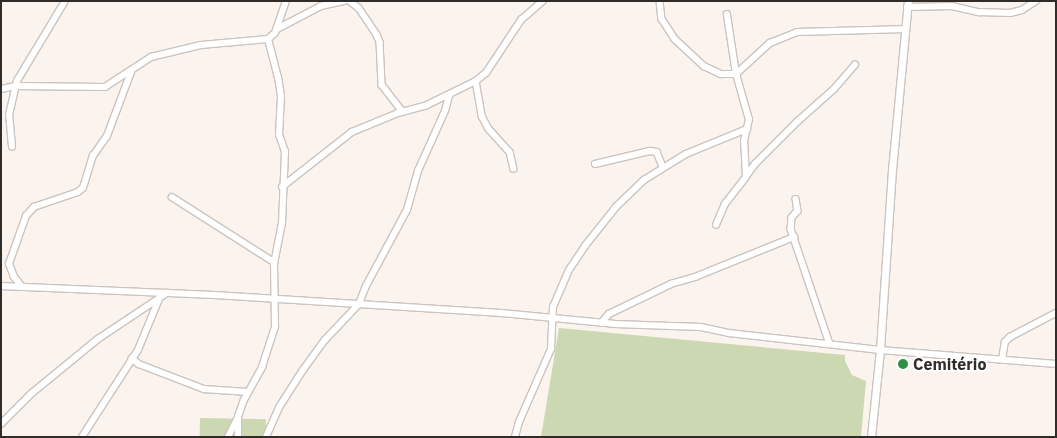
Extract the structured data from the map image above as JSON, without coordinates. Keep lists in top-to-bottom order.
{
  "places": ["Cemitério"]
}
